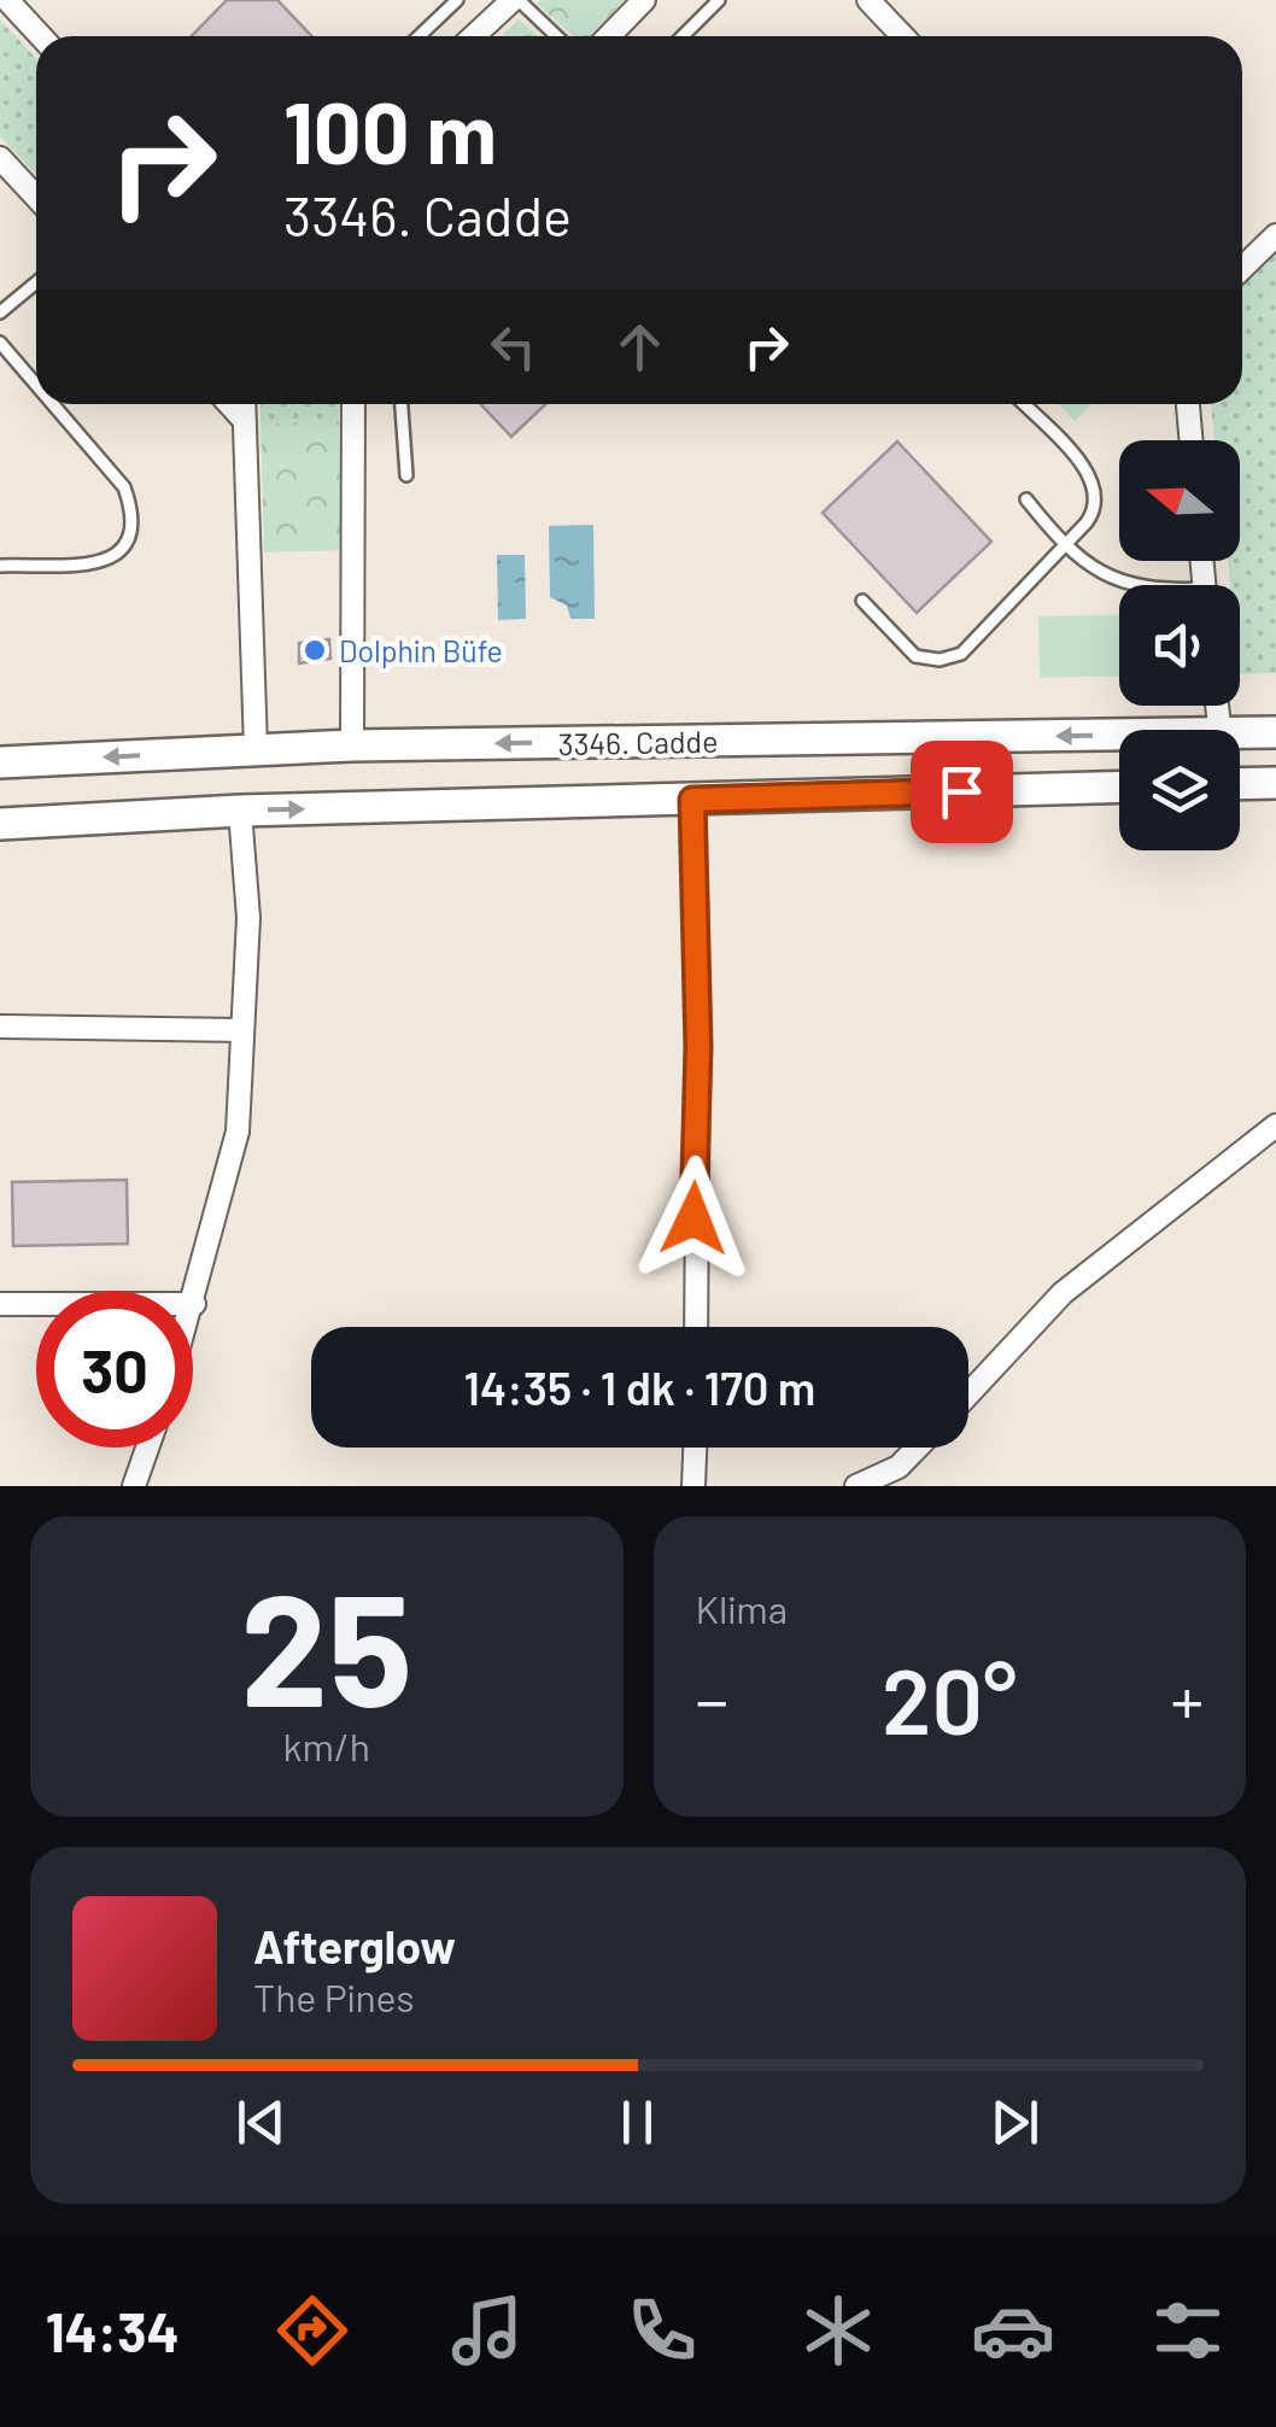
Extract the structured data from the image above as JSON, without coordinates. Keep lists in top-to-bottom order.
{
  "streets": {
    "street": ["3346. Cadde"]
  },
  "places": ["Dolphin Büfe"],
  "north": "left",
  "page": {
    "turn": ["100 m", "3346. Cadde"],
    "limit": "30",
    "trip": "14:35 · 1 dk · 170 m",
    "tile": [
      ["25", "km/h"],
      "Klima"
    ],
    "heat": ["−", "20°", "+"],
    "song": ["Afterglow", "The Pines"],
    "tabs": "14:34"
  }
}
